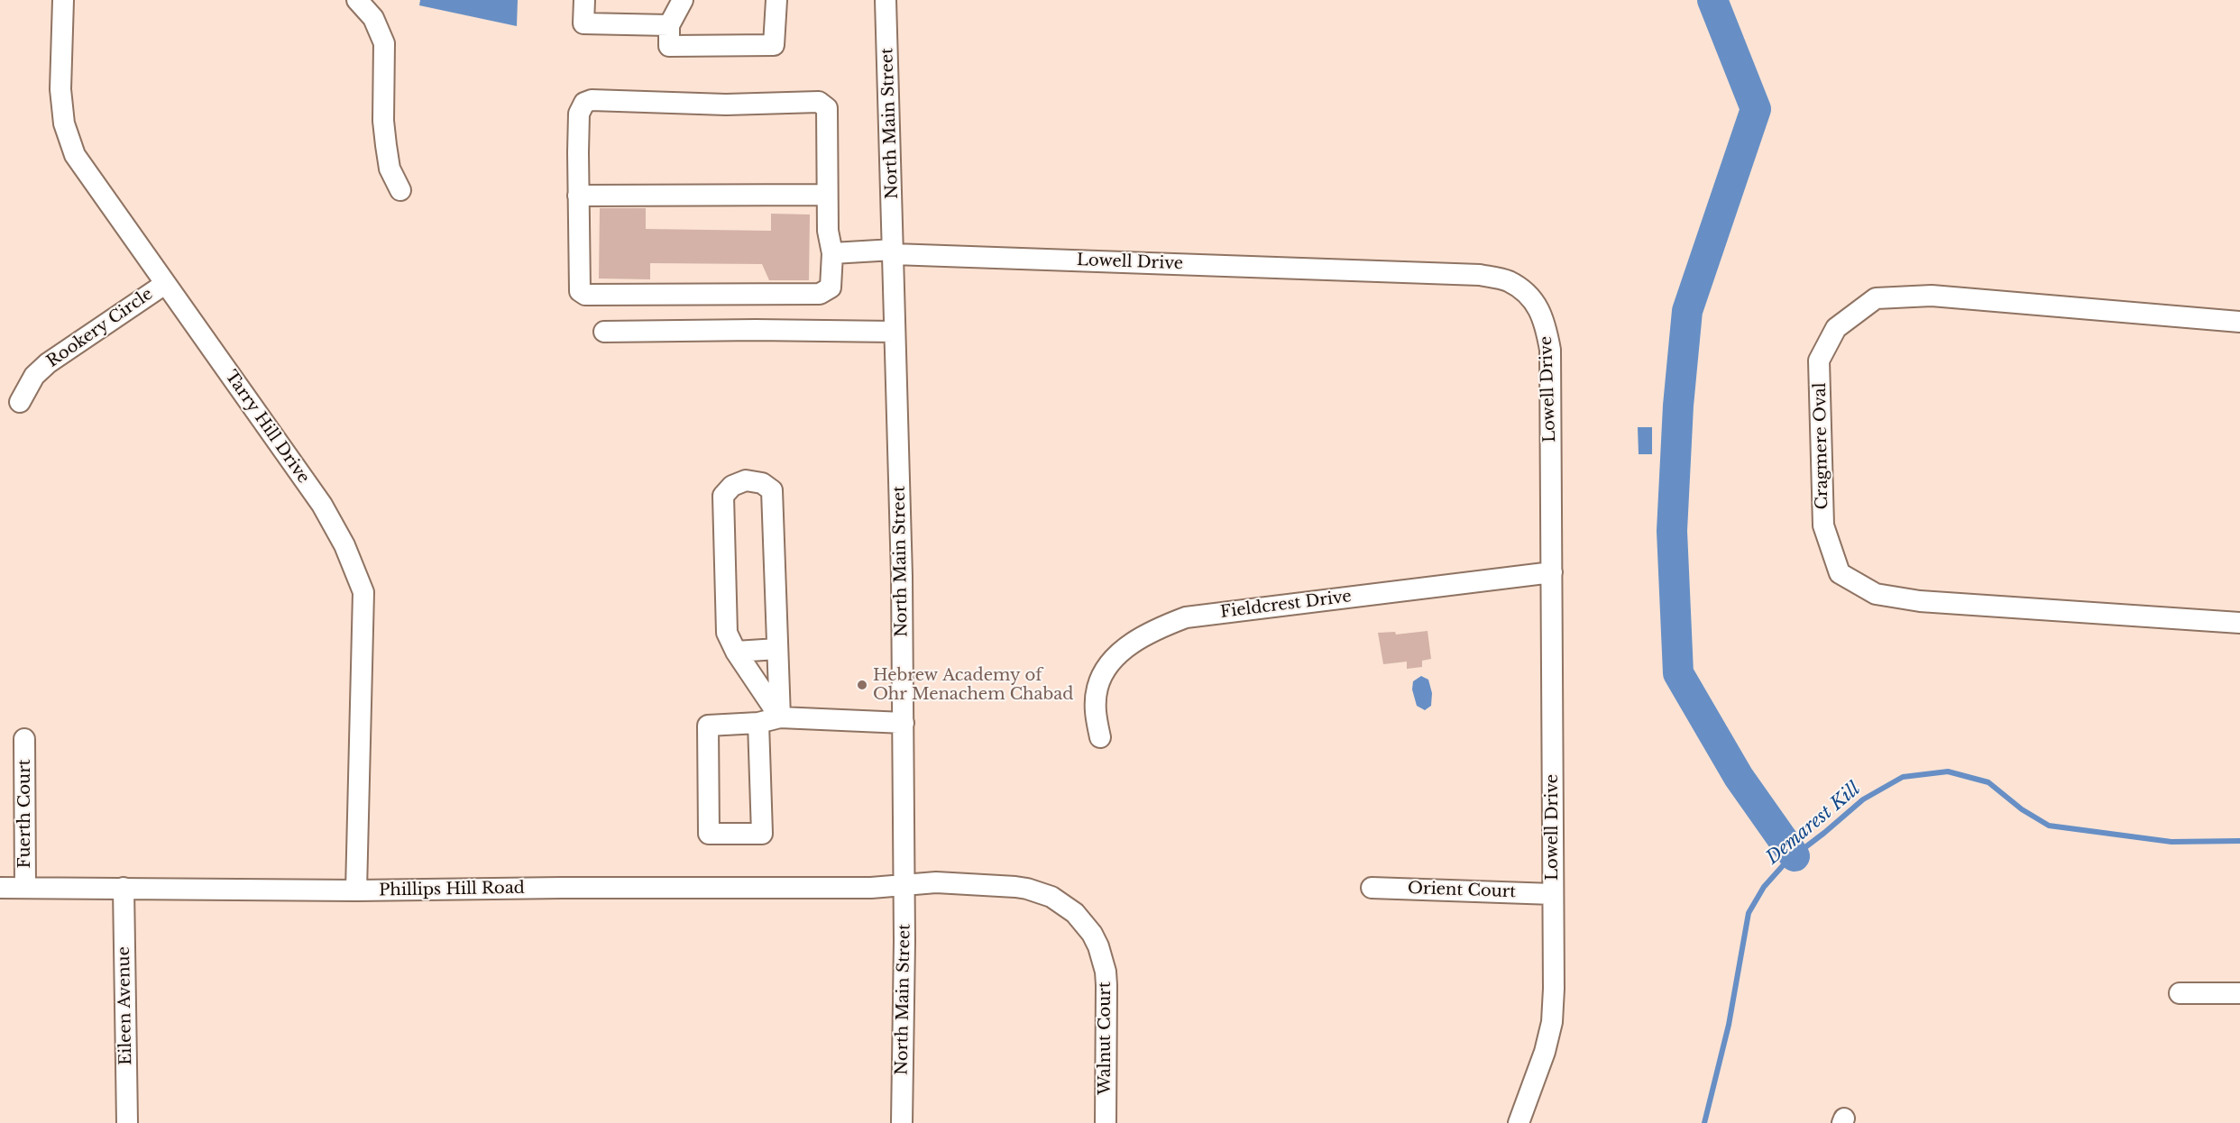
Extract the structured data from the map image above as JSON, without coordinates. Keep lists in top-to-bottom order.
{
  "streets": {
    "street": [
      "North Main Street",
      "Lowell Drive",
      "Rookery Circle",
      "Tarry Hill Drive",
      "Cragmere Oval",
      "Fieldcrest Drive",
      "Fuerth Court",
      "Phillips Hill Road",
      "Orient Court",
      "Eileen Avenue",
      "Walnut Court"
    ]
  },
  "crossings": [
    ["North Main Street", "Lowell Drive"],
    ["North Main Street", "Phillips Hill Road"],
    ["North Main Street", "Walnut Court"],
    ["Lowell Drive", "Fieldcrest Drive"],
    ["Lowell Drive", "Orient Court"],
    ["Rookery Circle", "Tarry Hill Drive"],
    ["Tarry Hill Drive", "Phillips Hill Road"],
    ["Fuerth Court", "Phillips Hill Road"],
    ["Phillips Hill Road", "Eileen Avenue"],
    ["Phillips Hill Road", "Walnut Court"]
  ],
  "water": ["Demarest Kill"],
  "places": ["Hebrew Academy of Ohr Menachem Chabad"]
}
